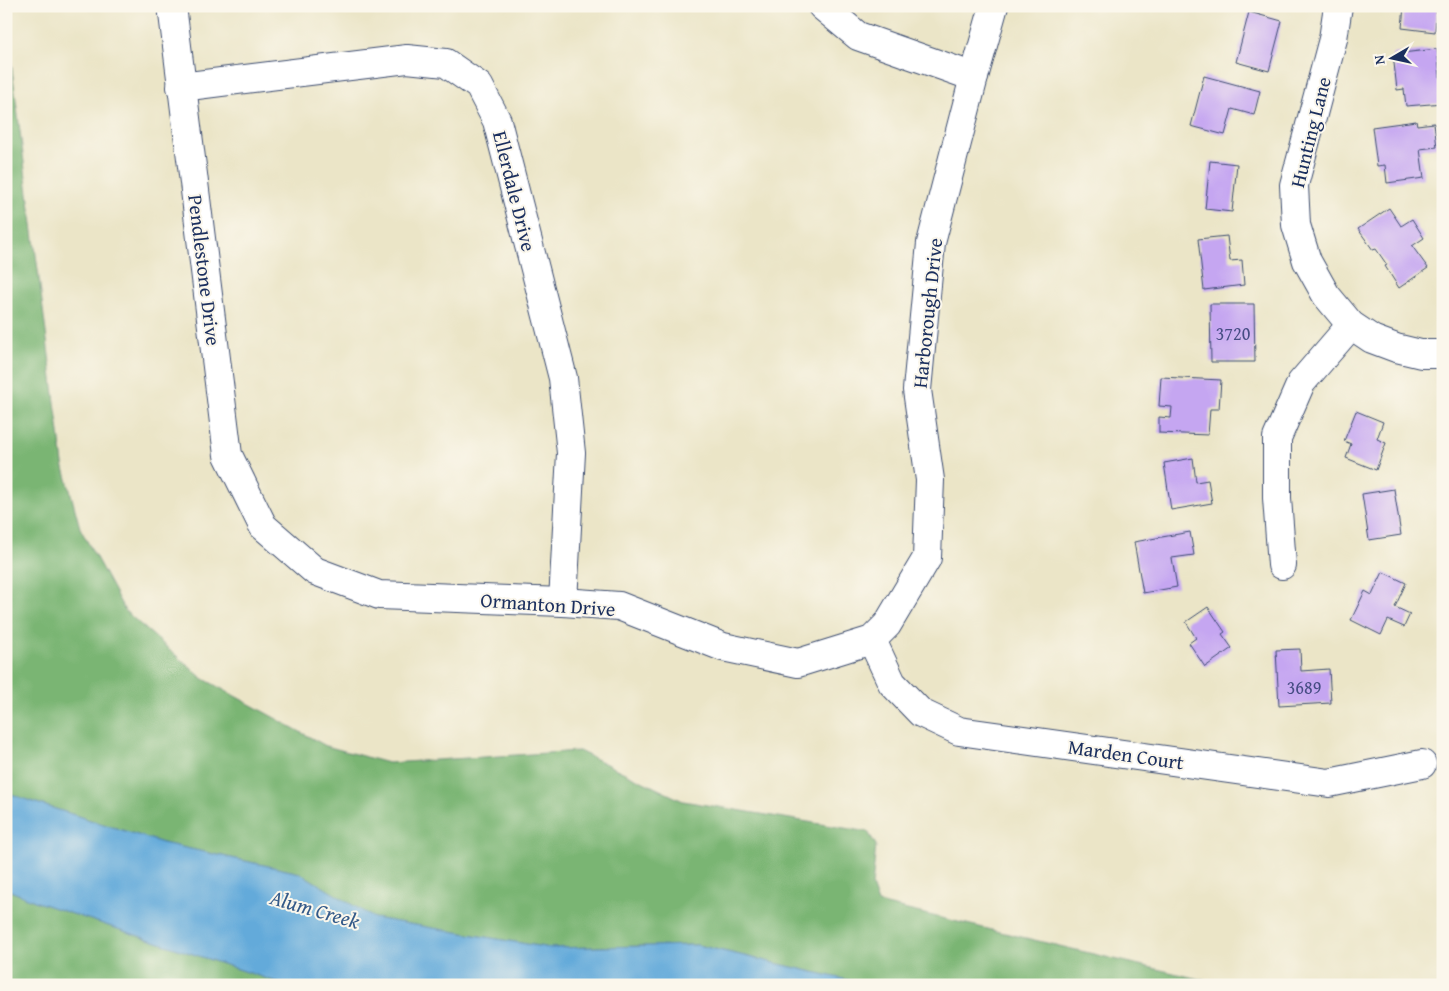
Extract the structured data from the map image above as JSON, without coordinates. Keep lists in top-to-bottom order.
{
  "streets": {
    "street": [
      "Hunting Lane",
      "Ellerdale Drive",
      "Pendlestone Drive",
      "Harborough Drive",
      "Ormanton Drive",
      "Marden Court"
    ]
  },
  "crossings": [
    ["Ellerdale Drive", "Pendlestone Drive"],
    ["Ellerdale Drive", "Ormanton Drive"],
    ["Pendlestone Drive", "Ormanton Drive"],
    ["Harborough Drive", "Ormanton Drive"],
    ["Harborough Drive", "Marden Court"],
    ["Ormanton Drive", "Marden Court"]
  ],
  "water": ["Alum Creek"],
  "house_numbers": ["3720", "3689"],
  "north": "left"
}
